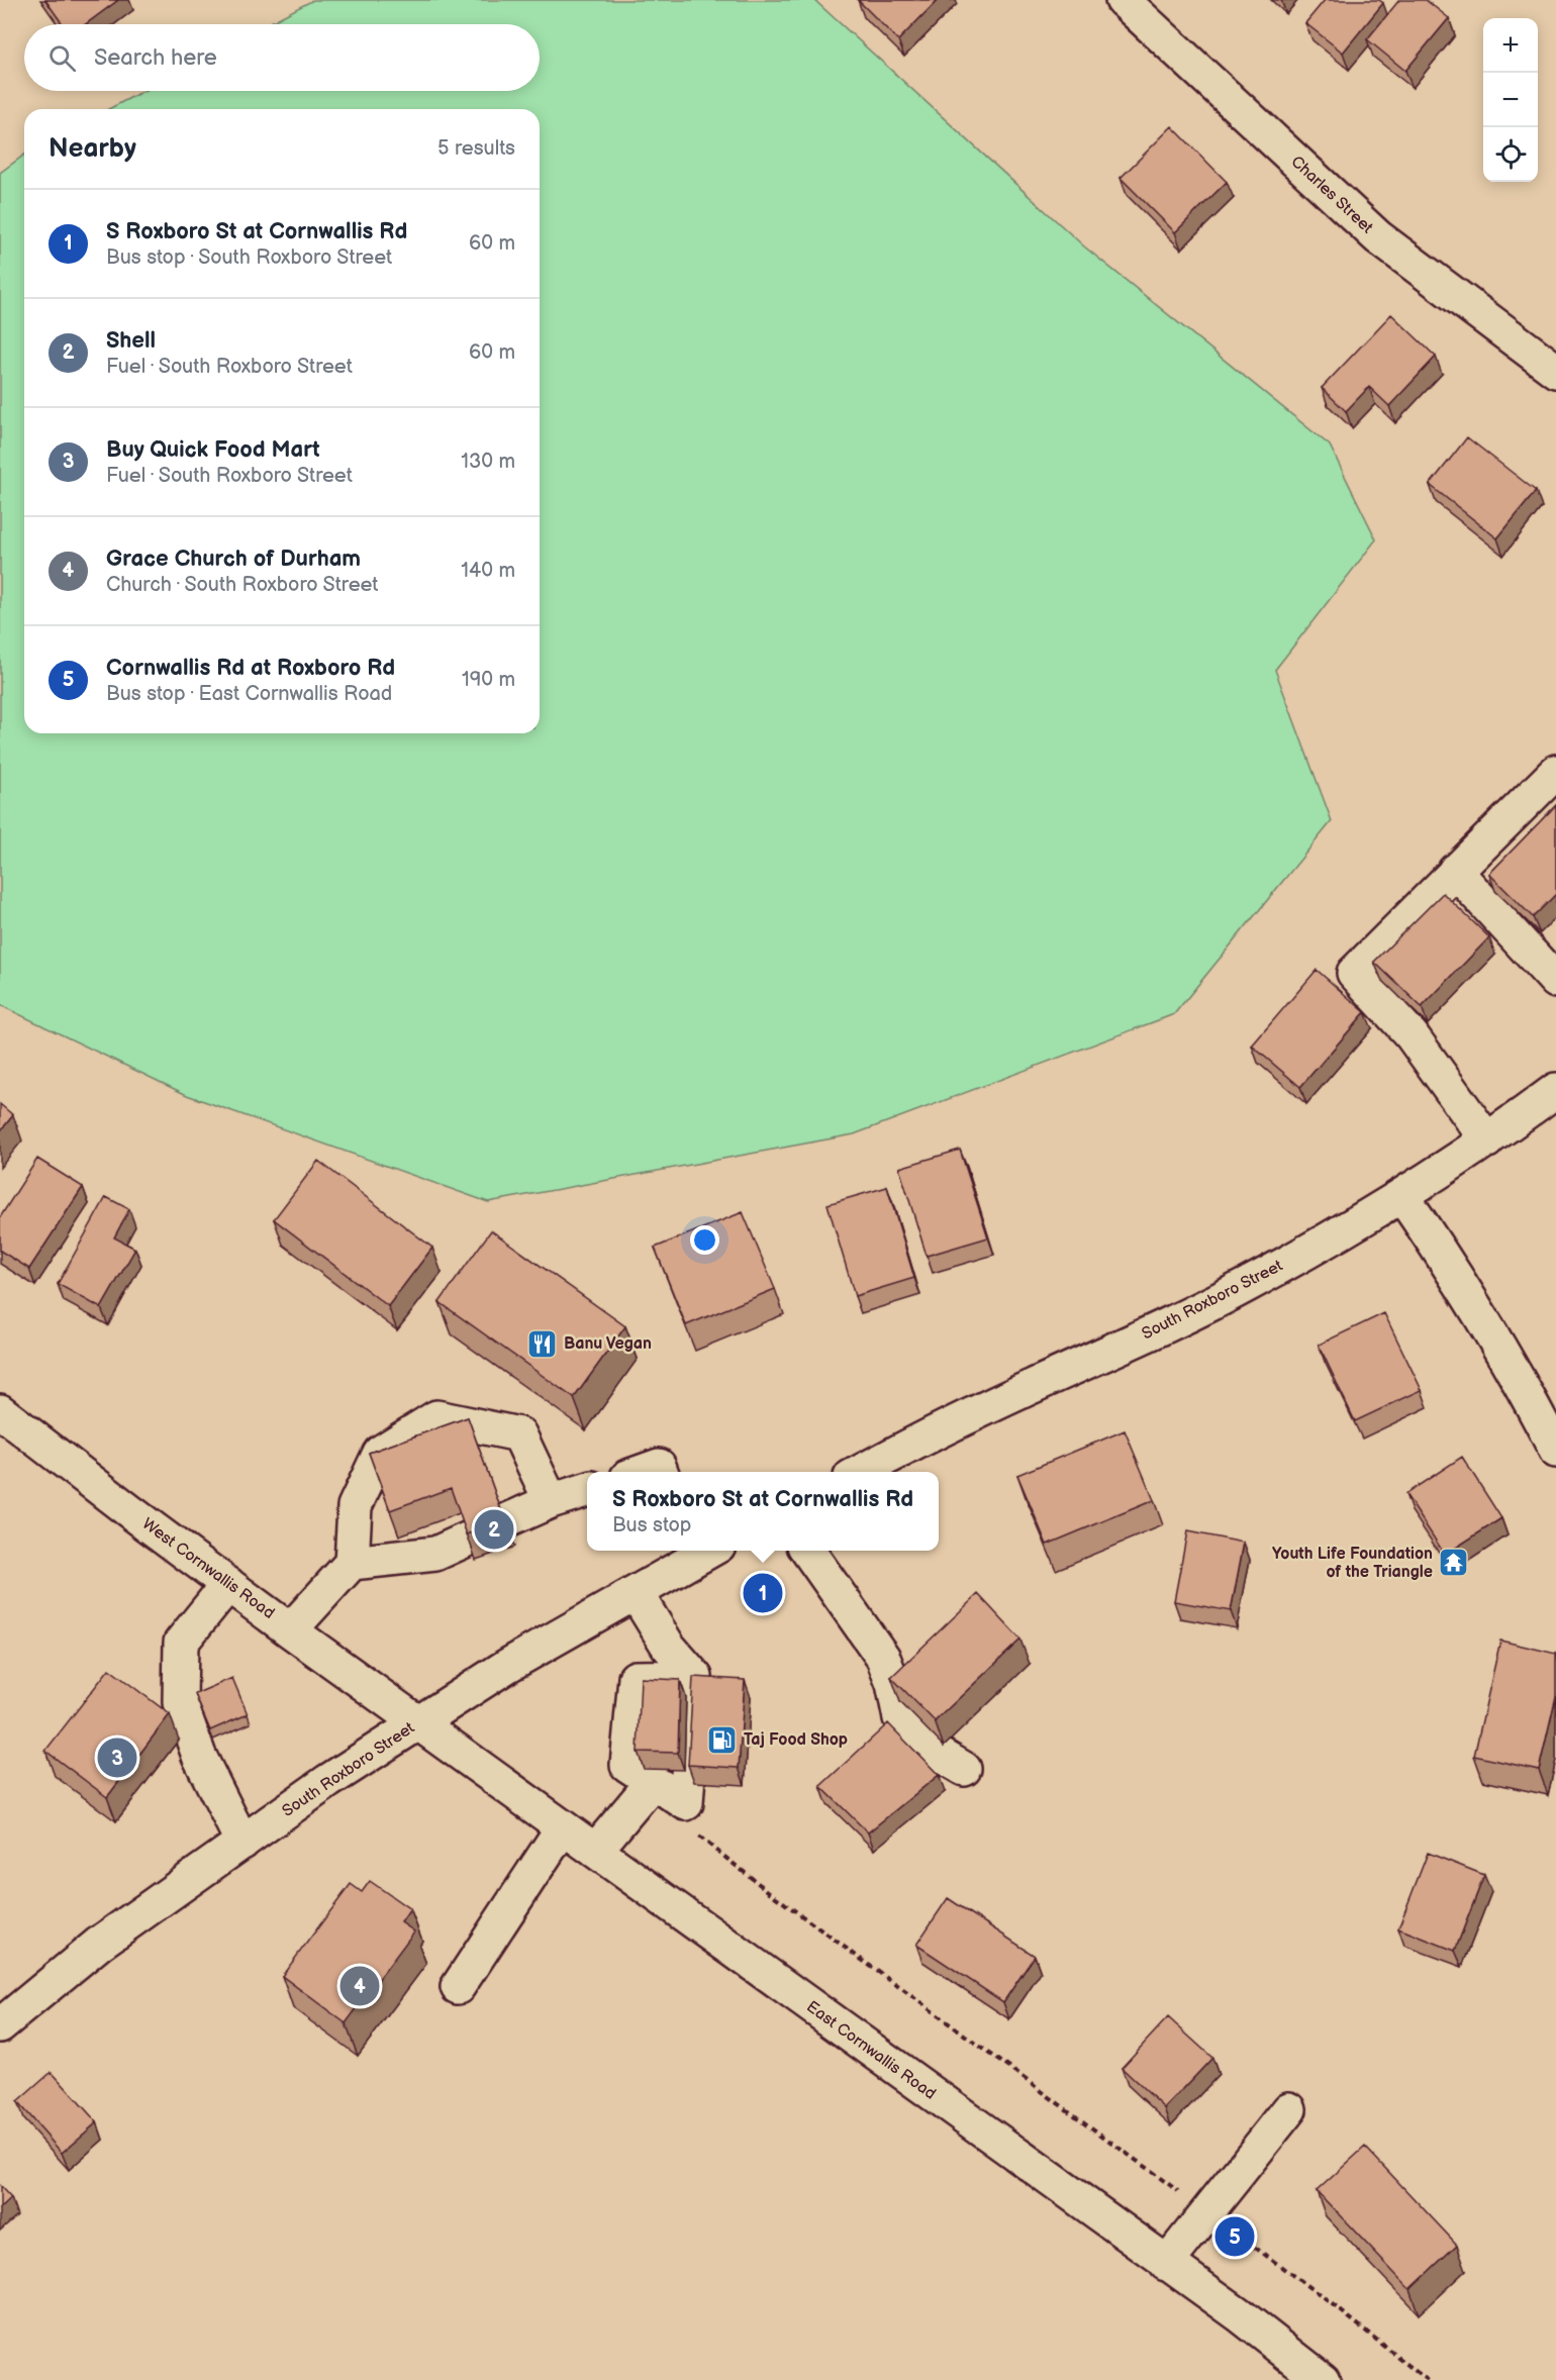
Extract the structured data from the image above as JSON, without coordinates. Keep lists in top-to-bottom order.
{
  "streets": {
    "street": [
      "Charles Street",
      "South Roxboro Street",
      "West Cornwallis Road",
      "East Cornwallis Road"
    ]
  },
  "crossings": [
    ["South Roxboro Street", "West Cornwallis Road"],
    ["South Roxboro Street", "East Cornwallis Road"],
    ["West Cornwallis Road", "East Cornwallis Road"]
  ],
  "places": {
    "restaurant": ["Banu Vegan"],
    "temple": ["Youth Life Foundation of the Triangle"],
    "fuel station": ["Taj Food Shop"]
  },
  "page": {
    "map_buttons": ["+", "−"],
    "search": "Search here",
    "heading": ["Nearby", "5 results"],
    "list": [
      {
        "mark": "1",
        "name": "S Roxboro St at Cornwallis Rd",
        "note": "Bus stop · South Roxboro Street",
        "value": "60 m"
      },
      {
        "mark": "2",
        "name": "Shell",
        "note": "Fuel · South Roxboro Street",
        "value": "60 m"
      },
      {
        "mark": "3",
        "name": "Buy Quick Food Mart",
        "note": "Fuel · South Roxboro Street",
        "value": "130 m"
      },
      {
        "mark": "4",
        "name": "Grace Church of Durham",
        "note": "Church · South Roxboro Street",
        "value": "140 m"
      },
      {
        "mark": "5",
        "name": "Cornwallis Rd at Roxboro Rd",
        "note": "Bus stop · East Cornwallis Road",
        "value": "190 m"
      }
    ],
    "popup": ["S Roxboro St at Cornwallis Rd", "Bus stop"],
    "pins": [
      "2",
      "1",
      "3",
      "4",
      "5"
    ]
  }
}
